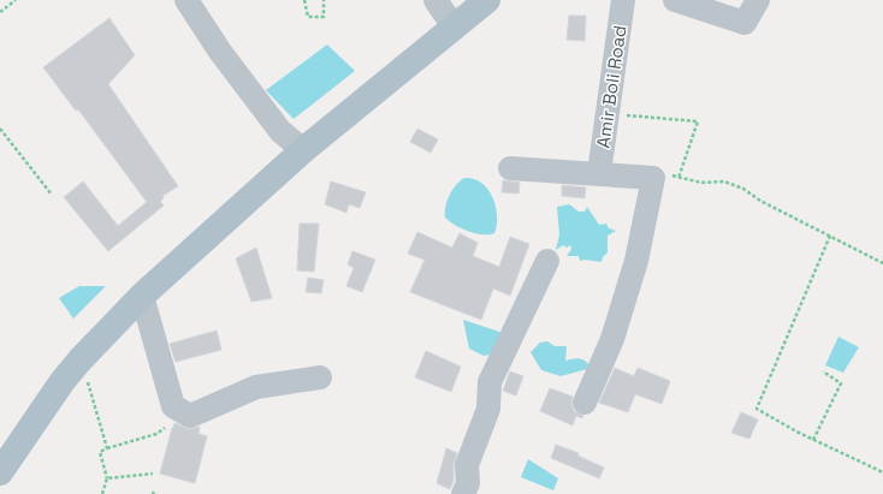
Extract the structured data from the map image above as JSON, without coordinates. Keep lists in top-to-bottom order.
{
  "streets": {
    "street": ["Amir Boli Road"]
  }
}
